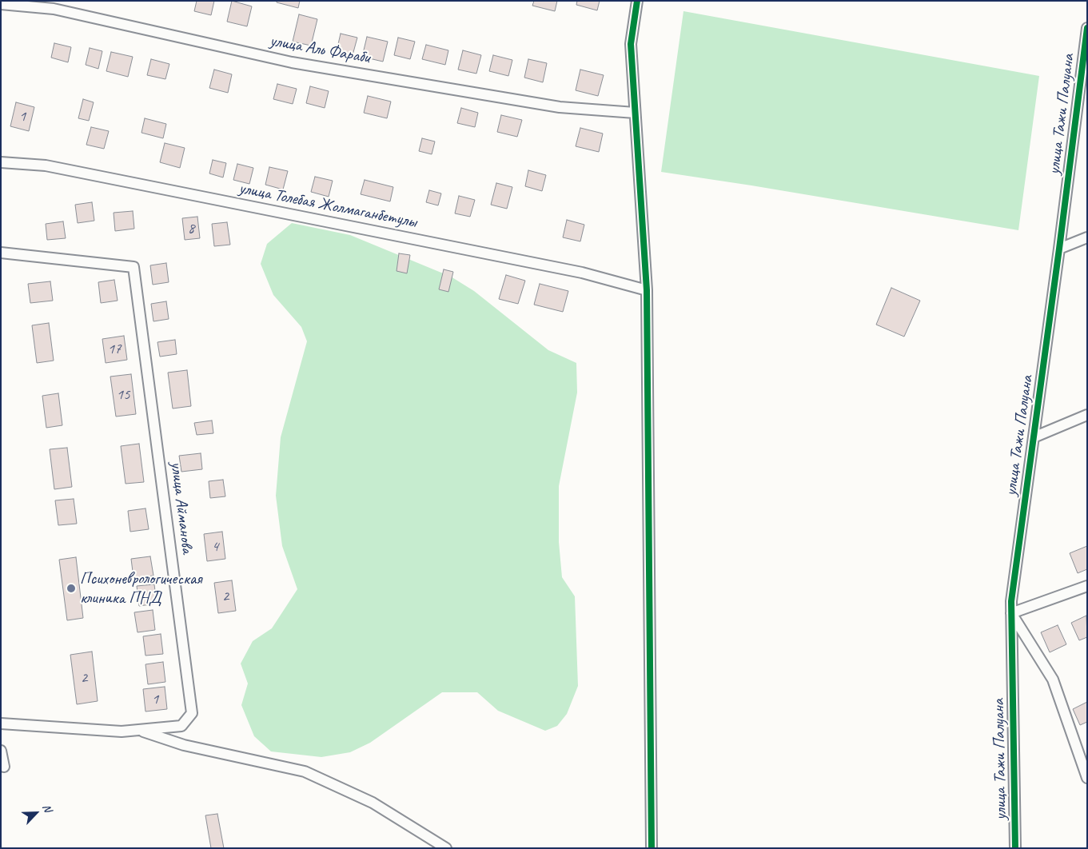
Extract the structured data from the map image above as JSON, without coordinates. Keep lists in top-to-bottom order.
{
  "streets": {
    "street": [
      "улица Аль Фараби",
      "улица Тажи Палуана",
      "улица Толебая Жолмаганбетулы",
      "улица Айманова"
    ]
  },
  "places": ["Психоневрологическая клиника ПНД"],
  "house_numbers": [
    "1",
    "8",
    "17",
    "15",
    "4",
    "2",
    "2",
    "1"
  ],
  "north": "top right"
}
